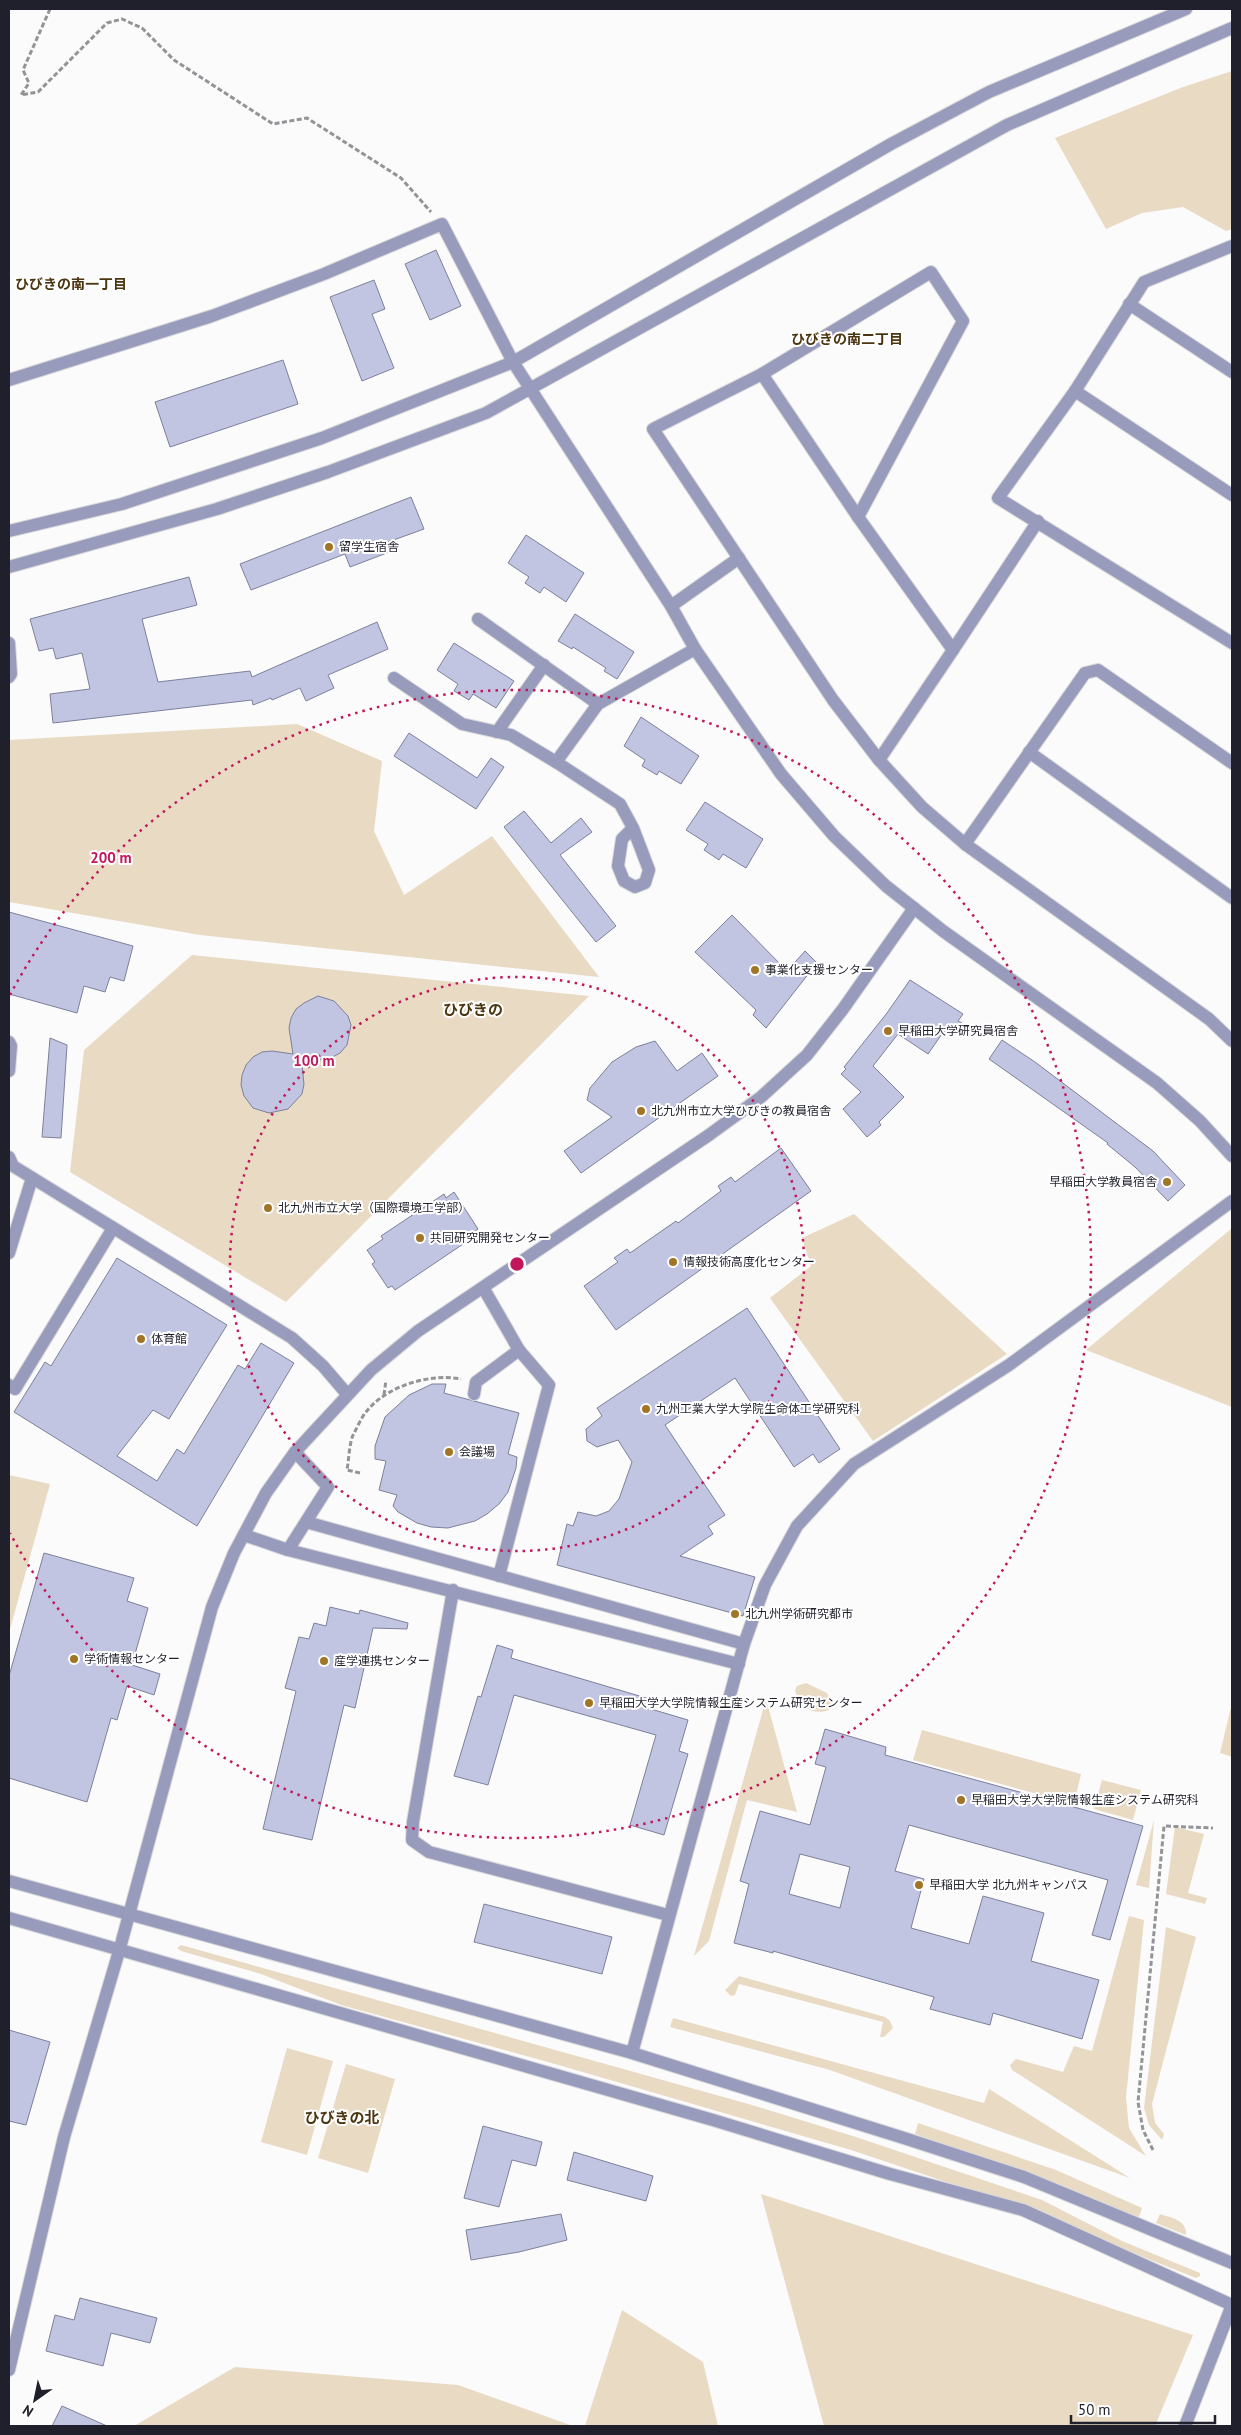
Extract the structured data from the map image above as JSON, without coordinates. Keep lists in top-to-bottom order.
{
  "districts": [
    "ひびきの南一丁目",
    "ひびきの南二丁目",
    "ひびきの",
    "ひびきの北"
  ],
  "places": [
    "留学生宿舎",
    "事業化支援センター",
    "早稲田大学研究員宿舎",
    "北九州市立大学ひびきの教員宿舎",
    "早稲田大学教員宿舎",
    "北九州市立大学（国際環境工学部）",
    "共同研究開発センター",
    "情報技術高度化センター",
    "体育館",
    "九州工業大学大学院生命体工学研究科",
    "会議場",
    "北九州学術研究都市",
    "学術情報センター",
    "産学連携センター",
    "早稲田大学大学院情報生産システム研究センター",
    "早稲田大学大学院情報生産システム研究科",
    "早稲田大学 北九州キャンパス"
  ],
  "scale_bar": "50 m",
  "north": "bottom left",
  "rings": ["200 m", "100 m"]
}
